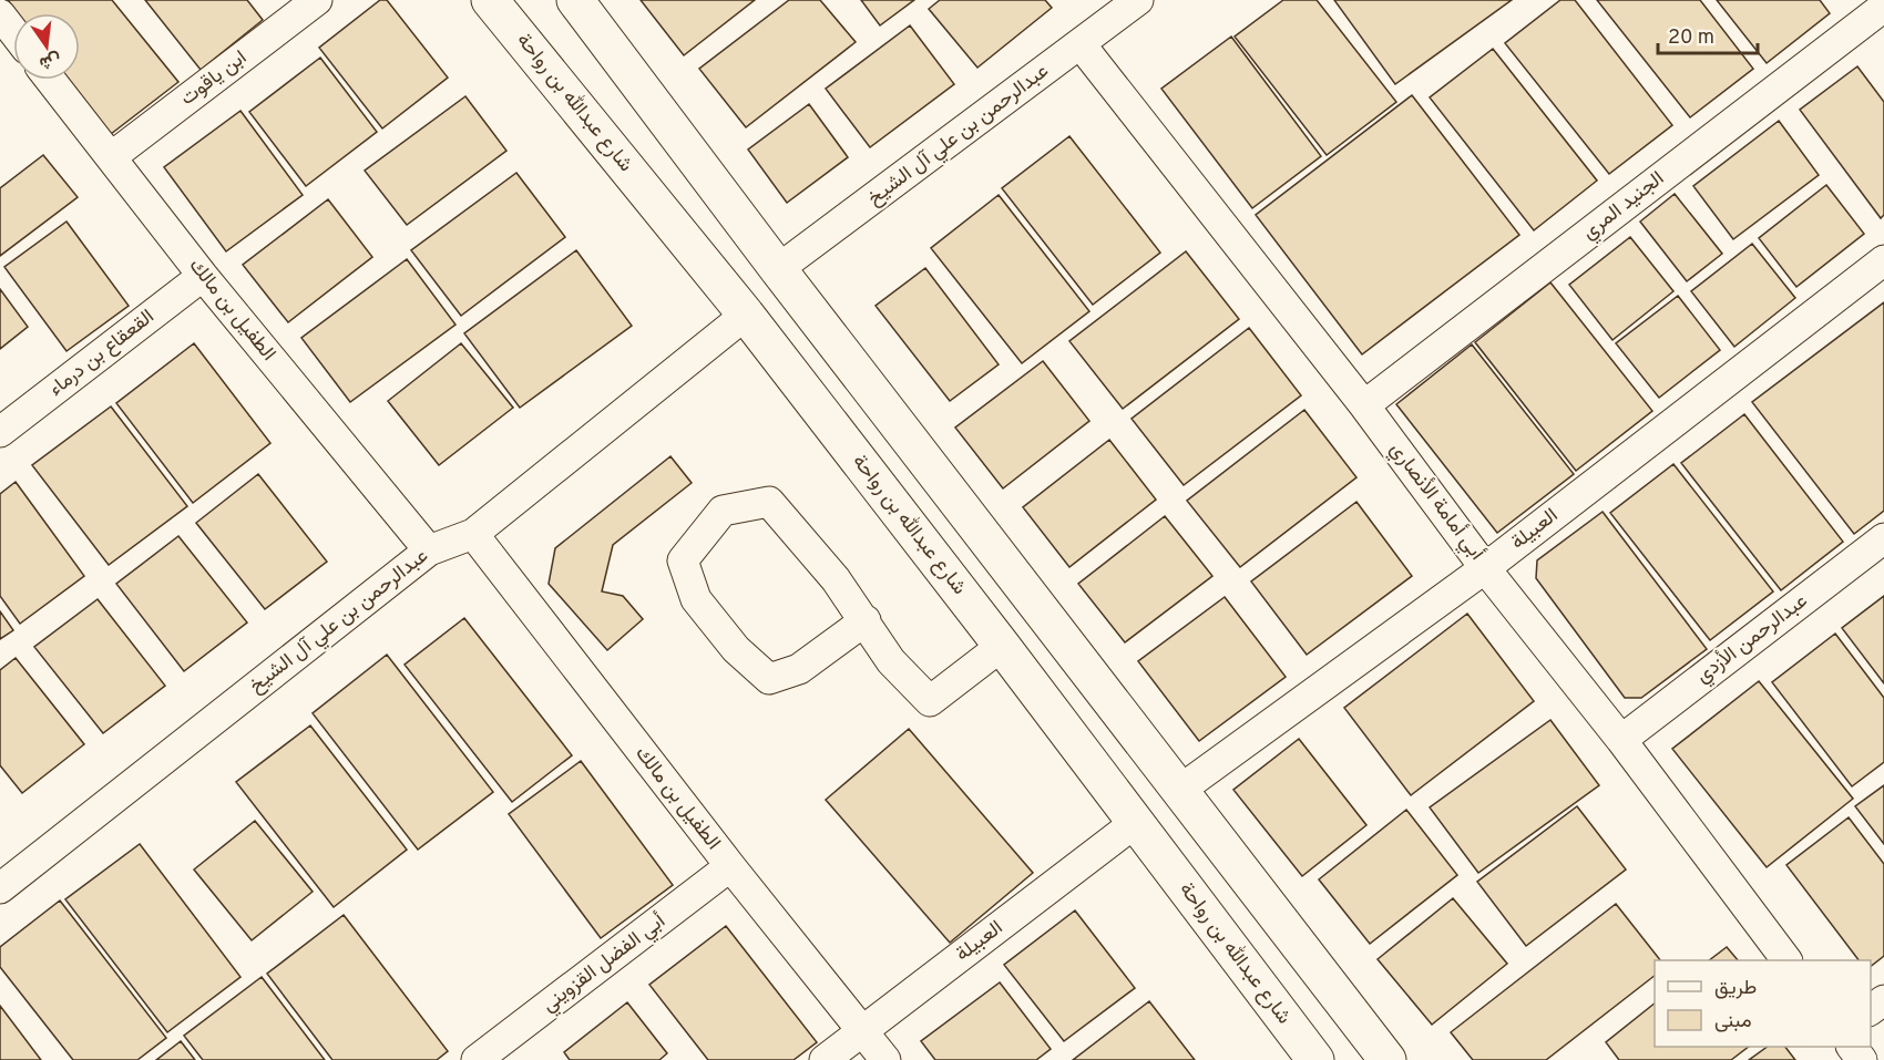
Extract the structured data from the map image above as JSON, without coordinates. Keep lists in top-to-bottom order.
{
  "streets": {
    "street": [
      "ابن ياقوت",
      "شارع عبدالله بن رواحة",
      "عبدالرحمن بن علي آل الشيخ",
      "الجنيد المري",
      "الطفيل بن مالك",
      "القعقاع بن درماء",
      "أبي أمامة الأنصاري",
      "العبيلة",
      "عبدالرحمن الأزدي",
      "أبي الفضل القزويني"
    ]
  },
  "crossings": [
    ["ابن ياقوت", "الطفيل بن مالك"],
    ["شارع عبدالله بن رواحة", "عبدالرحمن بن علي آل الشيخ"],
    ["شارع عبدالله بن رواحة", "العبيلة"],
    ["عبدالرحمن بن علي آل الشيخ", "الطفيل بن مالك"],
    ["عبدالرحمن بن علي آل الشيخ", "أبي أمامة الأنصاري"],
    ["الجنيد المري", "أبي أمامة الأنصاري"],
    ["الطفيل بن مالك", "القعقاع بن درماء"],
    ["الطفيل بن مالك", "العبيلة"],
    ["الطفيل بن مالك", "أبي الفضل القزويني"],
    ["أبي أمامة الأنصاري", "العبيلة"],
    ["أبي أمامة الأنصاري", "عبدالرحمن الأزدي"]
  ],
  "legend": ["طريق", "مبنى"],
  "scale_bar": "20 m",
  "north": "bottom"
}
